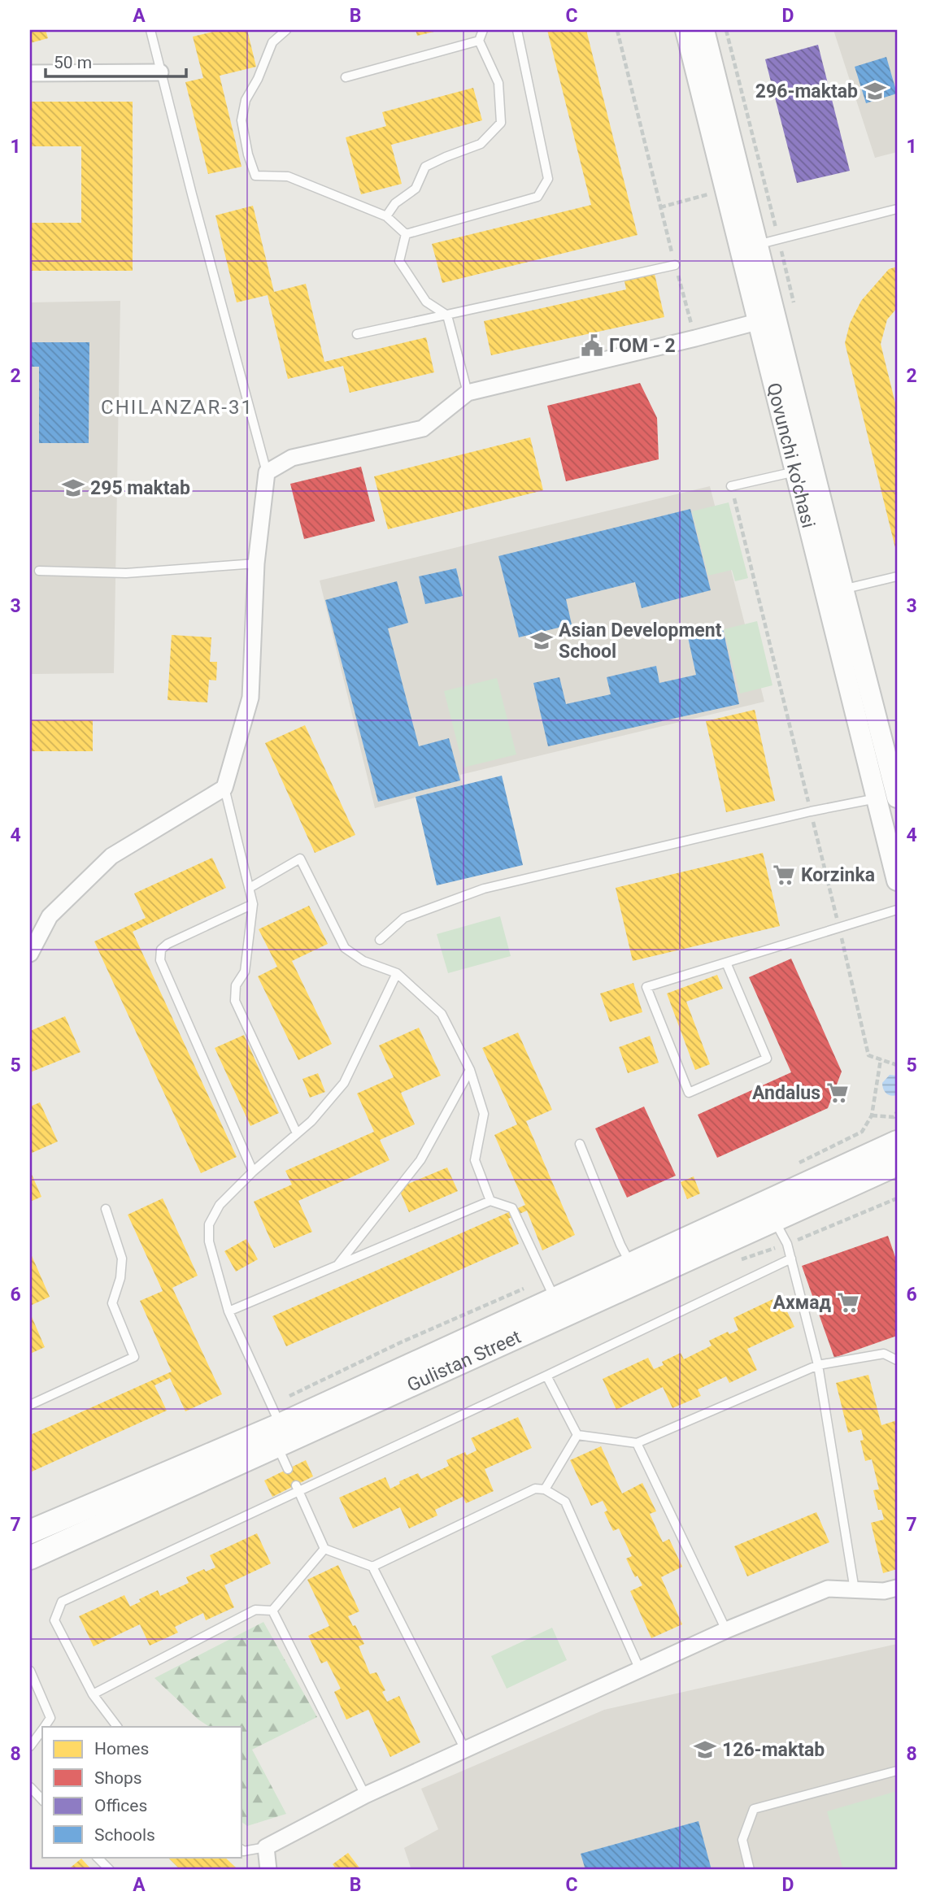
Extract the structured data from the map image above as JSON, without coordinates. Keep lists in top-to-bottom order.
{
  "streets": {
    "main road": ["Gulistan Street"],
    "street": ["Qovunchi ko'chasi"]
  },
  "districts": ["CHILANZAR-31"],
  "places": {
    "school or university": [
      "296-maktab",
      "295 maktab",
      "Asian Development School",
      "126-maktab"
    ],
    "public building": ["ГОМ - 2"],
    "supermarket": ["Korzinka", "Andalus", "Ахмад"]
  },
  "legend": [
    "Homes",
    "Shops",
    "Offices",
    "Schools"
  ],
  "scale_bar": "50 m",
  "grid": {
    "columns": [
      "A",
      "B",
      "C",
      "D"
    ],
    "rows": [
      "1",
      "2",
      "3",
      "4",
      "5",
      "6",
      "7",
      "8"
    ]
  }
}
